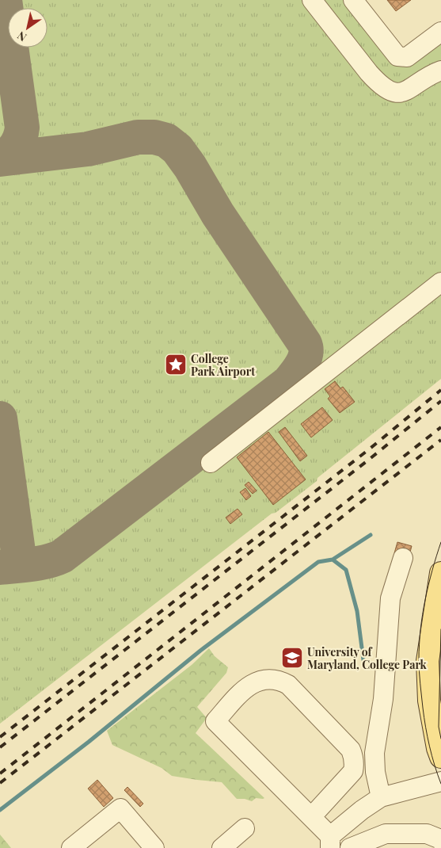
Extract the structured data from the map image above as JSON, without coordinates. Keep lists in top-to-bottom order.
{
  "places": {
    "place": ["College Park Airport"],
    "school or university": ["University of Maryland, College Park"]
  },
  "north": "bottom left"
}
